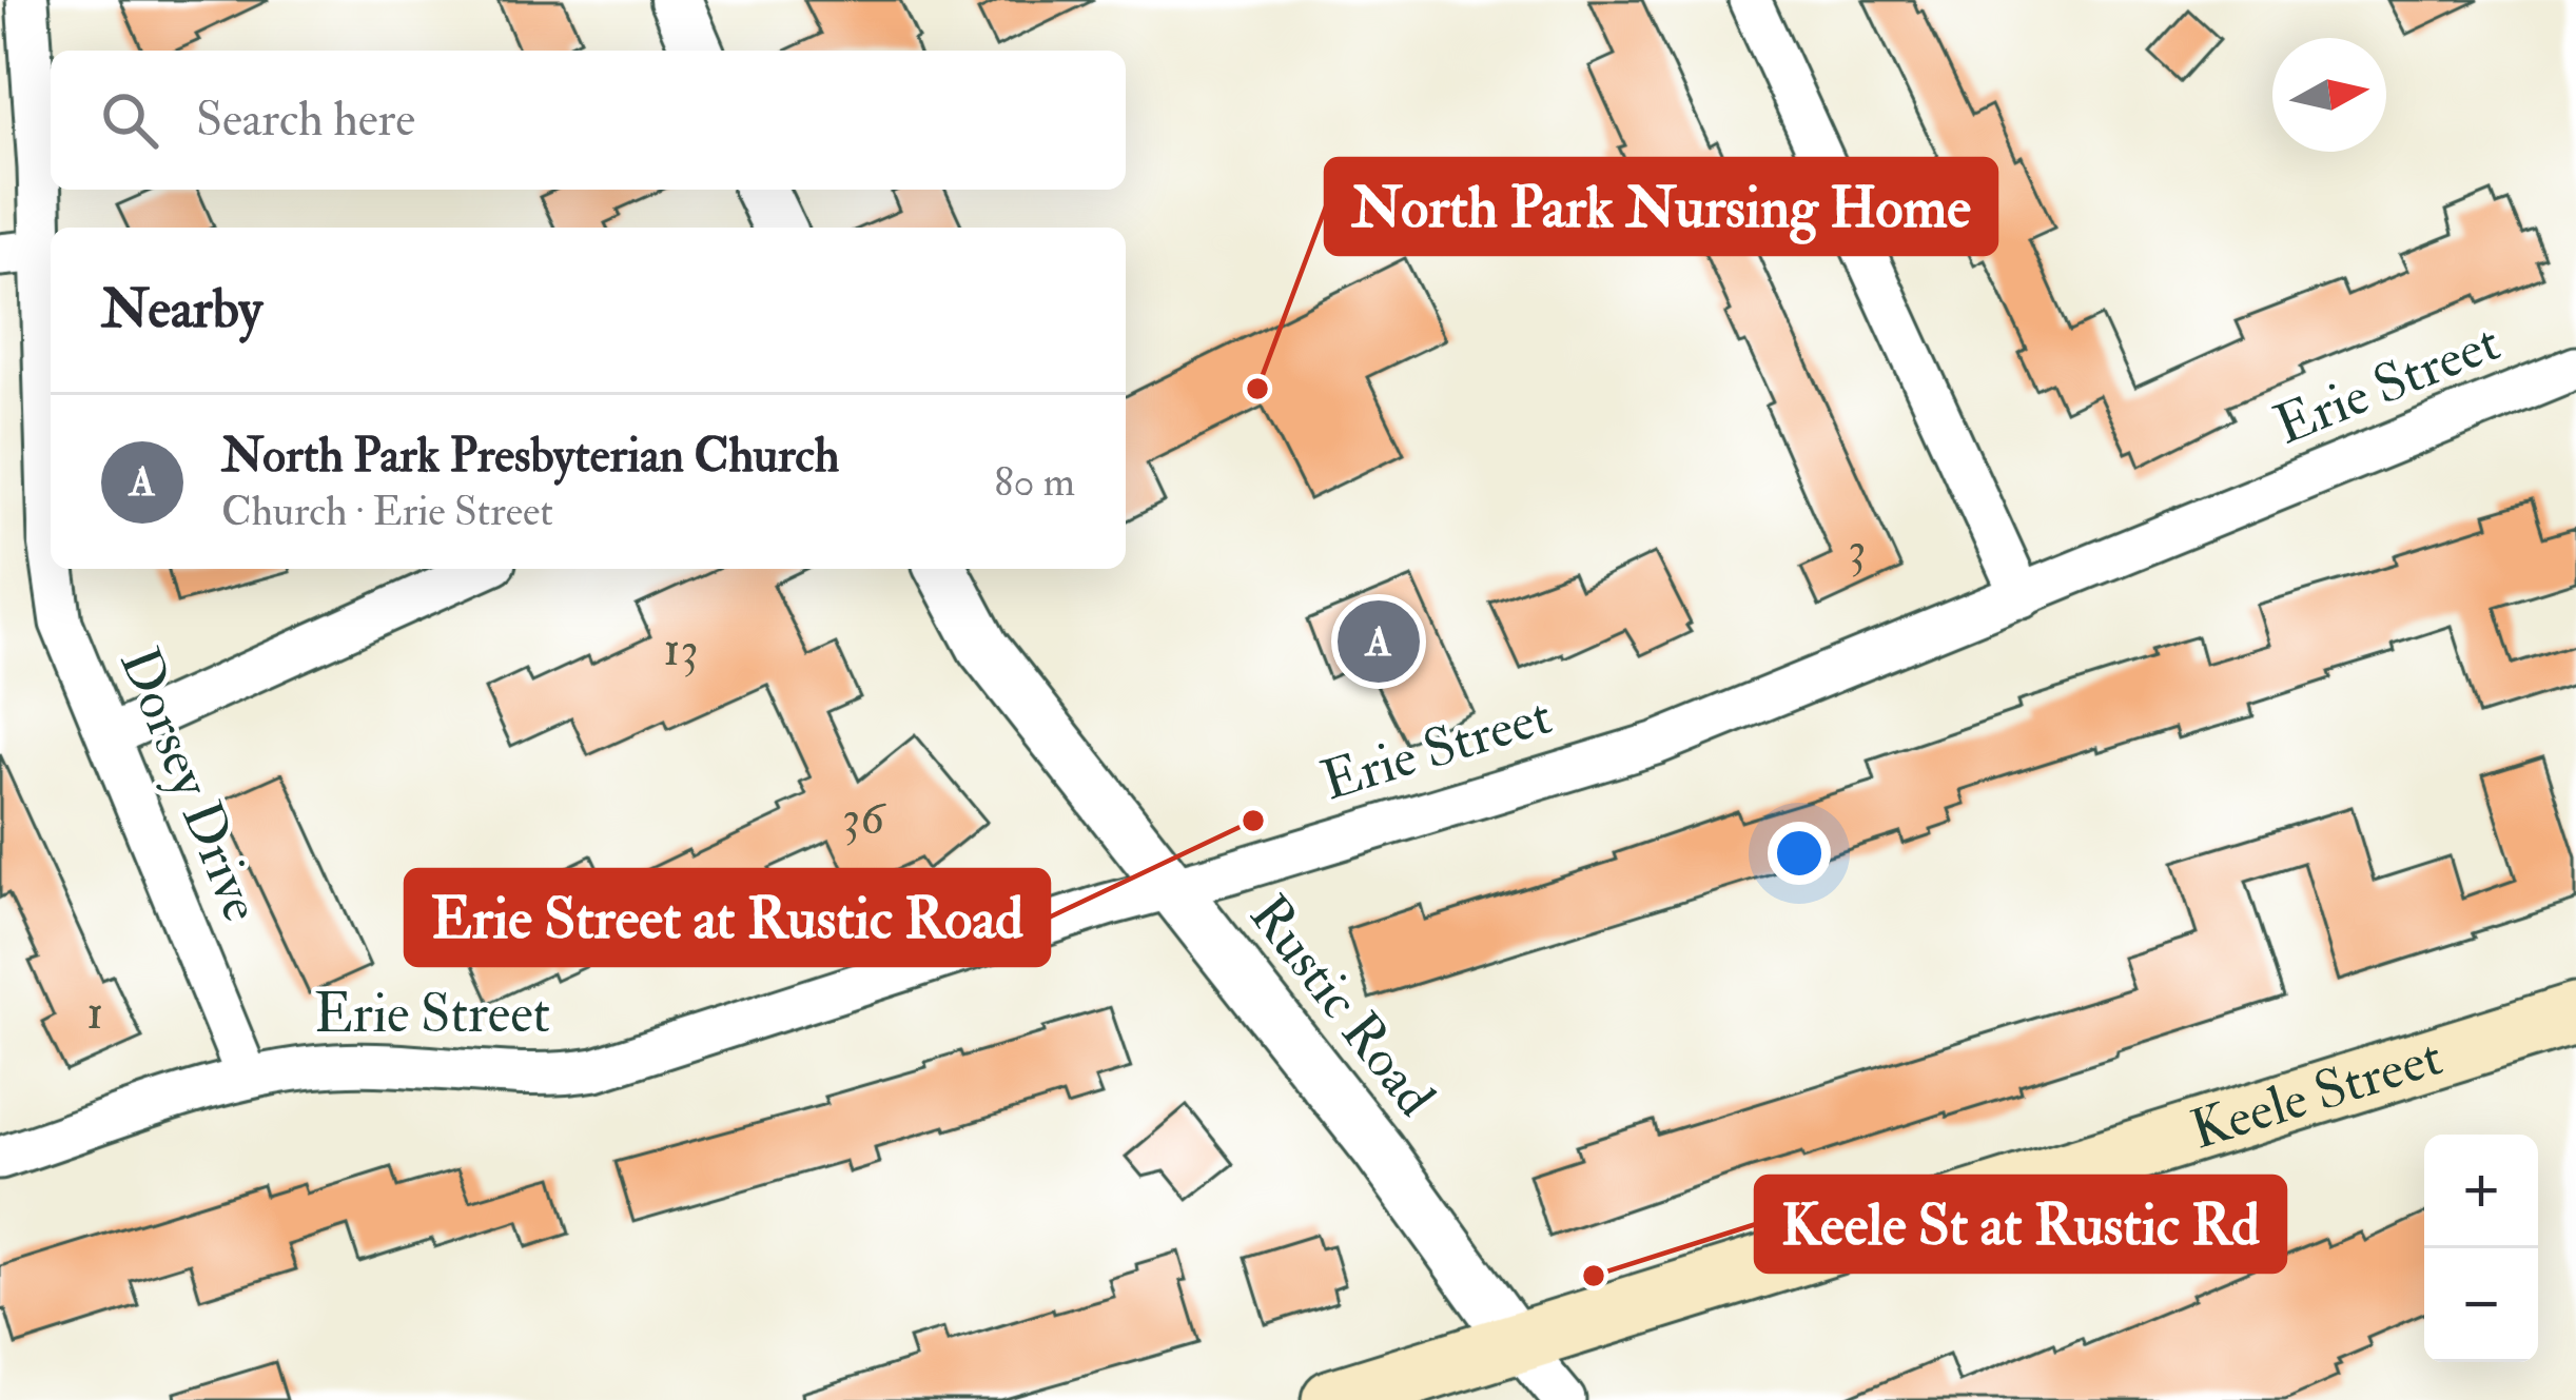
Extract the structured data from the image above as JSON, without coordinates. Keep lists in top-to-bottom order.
{
  "streets": {
    "main road": ["Keele Street"],
    "street": ["Erie Street", "Dorsey Drive", "Rustic Road"]
  },
  "crossings": [
    ["Erie Street", "Dorsey Drive"],
    ["Erie Street", "Rustic Road"],
    ["Rustic Road", "Keele Street"]
  ],
  "places": ["North Park Nursing Home", "Erie Street at Rustic Road", "Keele St at Rustic Rd"],
  "house_numbers": [
    "3",
    "13",
    "36",
    "1"
  ],
  "north": "right",
  "page": {
    "search": "Search here",
    "heading": "Nearby",
    "list": [
      {
        "mark": "A",
        "name": "North Park Presbyterian Church",
        "note": "Church · Erie Street",
        "value": "80 m"
      }
    ],
    "pins": "A",
    "map_buttons": ["+", "−"]
  }
}
